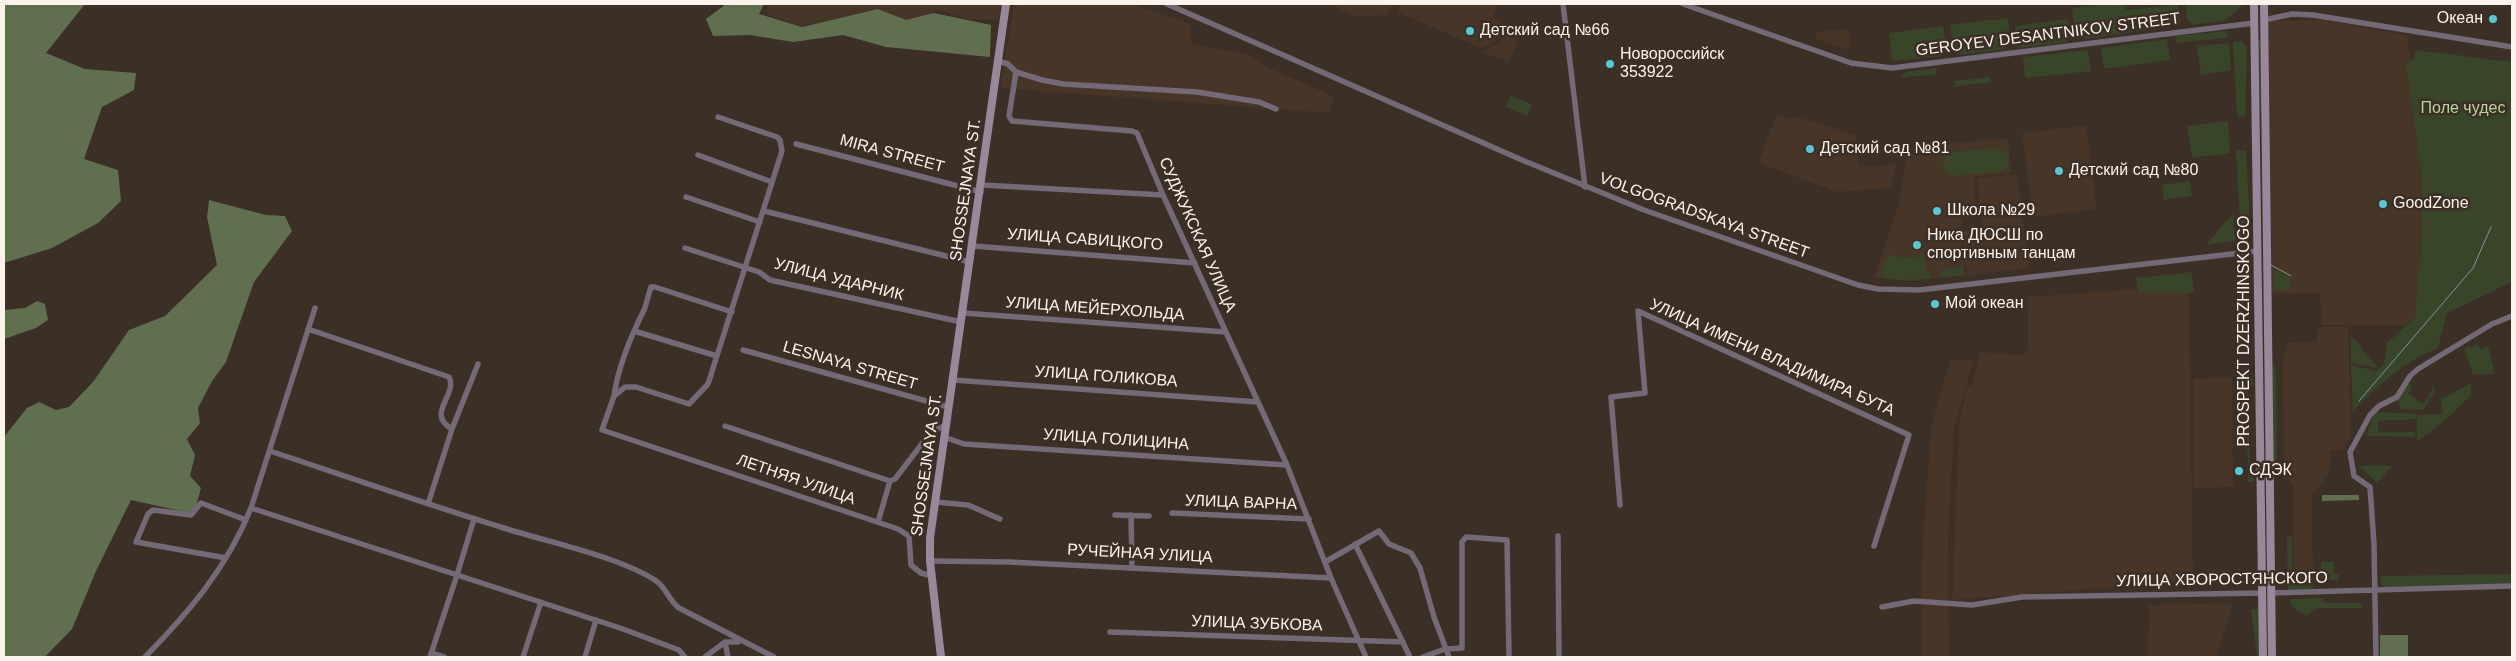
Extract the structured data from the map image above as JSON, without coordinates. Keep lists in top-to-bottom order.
{
  "streets": {
    "street": [
      "GEROYEV DESANTNIKOV STREET",
      "MIRA STREET",
      "SHOSSEJNAYA ST.",
      "VOLGOGRADSKAYA STREET",
      "СУДЖУКСКАЯ УЛИЦА",
      "УЛИЦА САВИЦКОГО",
      "УЛИЦА УДАРНИК",
      "УЛИЦА МЕЙЕРХОЛЬДА",
      "PROSPEKT DZERZHINSKOGO",
      "УЛИЦА ИМЕНИ ВЛАДИМИРА БУТА",
      "LESNAYA STREET",
      "УЛИЦА ГОЛИКОВА",
      "УЛИЦА ГОЛИЦИНА",
      "ЛЕТНЯЯ УЛИЦА",
      "УЛИЦА ВАРНА",
      "РУЧЕЙНАЯ УЛИЦА",
      "УЛИЦА ХВОРОСТЯНСКОГО",
      "УЛИЦА ЗУБКОВА"
    ]
  },
  "crossings": [
    ["GEROYEV DESANTNIKOV STREET", "PROSPEKT DZERZHINSKOGO"],
    ["MIRA STREET", "SHOSSEJNAYA ST."],
    ["MIRA STREET", "СУДЖУКСКАЯ УЛИЦА"],
    ["SHOSSEJNAYA ST.", "УЛИЦА САВИЦКОГО"],
    ["SHOSSEJNAYA ST.", "УЛИЦА УДАРНИК"],
    ["SHOSSEJNAYA ST.", "УЛИЦА МЕЙЕРХОЛЬДА"],
    ["SHOSSEJNAYA ST.", "LESNAYA STREET"],
    ["SHOSSEJNAYA ST.", "УЛИЦА ГОЛИКОВА"],
    ["SHOSSEJNAYA ST.", "УЛИЦА ГОЛИЦИНА"],
    ["SHOSSEJNAYA ST.", "ЛЕТНЯЯ УЛИЦА"],
    ["SHOSSEJNAYA ST.", "РУЧЕЙНАЯ УЛИЦА"],
    ["VOLGOGRADSKAYA STREET", "PROSPEKT DZERZHINSKOGO"],
    ["СУДЖУКСКАЯ УЛИЦА", "УЛИЦА САВИЦКОГО"],
    ["СУДЖУКСКАЯ УЛИЦА", "УЛИЦА МЕЙЕРХОЛЬДА"],
    ["СУДЖУКСКАЯ УЛИЦА", "УЛИЦА ГОЛИКОВА"],
    ["СУДЖУКСКАЯ УЛИЦА", "УЛИЦА ГОЛИЦИНА"],
    ["СУДЖУКСКАЯ УЛИЦА", "УЛИЦА ВАРНА"],
    ["PROSPEKT DZERZHINSKOGO", "УЛИЦА ХВОРОСТЯНСКОГО"]
  ],
  "parks": ["Поле чудес"],
  "places": [
    "Океан",
    "Детский сад №66",
    "Новороссийск 353922",
    "Детский сад №81",
    "Детский сад №80",
    "GoodZone",
    "Школа №29",
    "Ника ДЮСШ по спортивным танцам",
    "Мой океан",
    "СДЭК"
  ]
}
